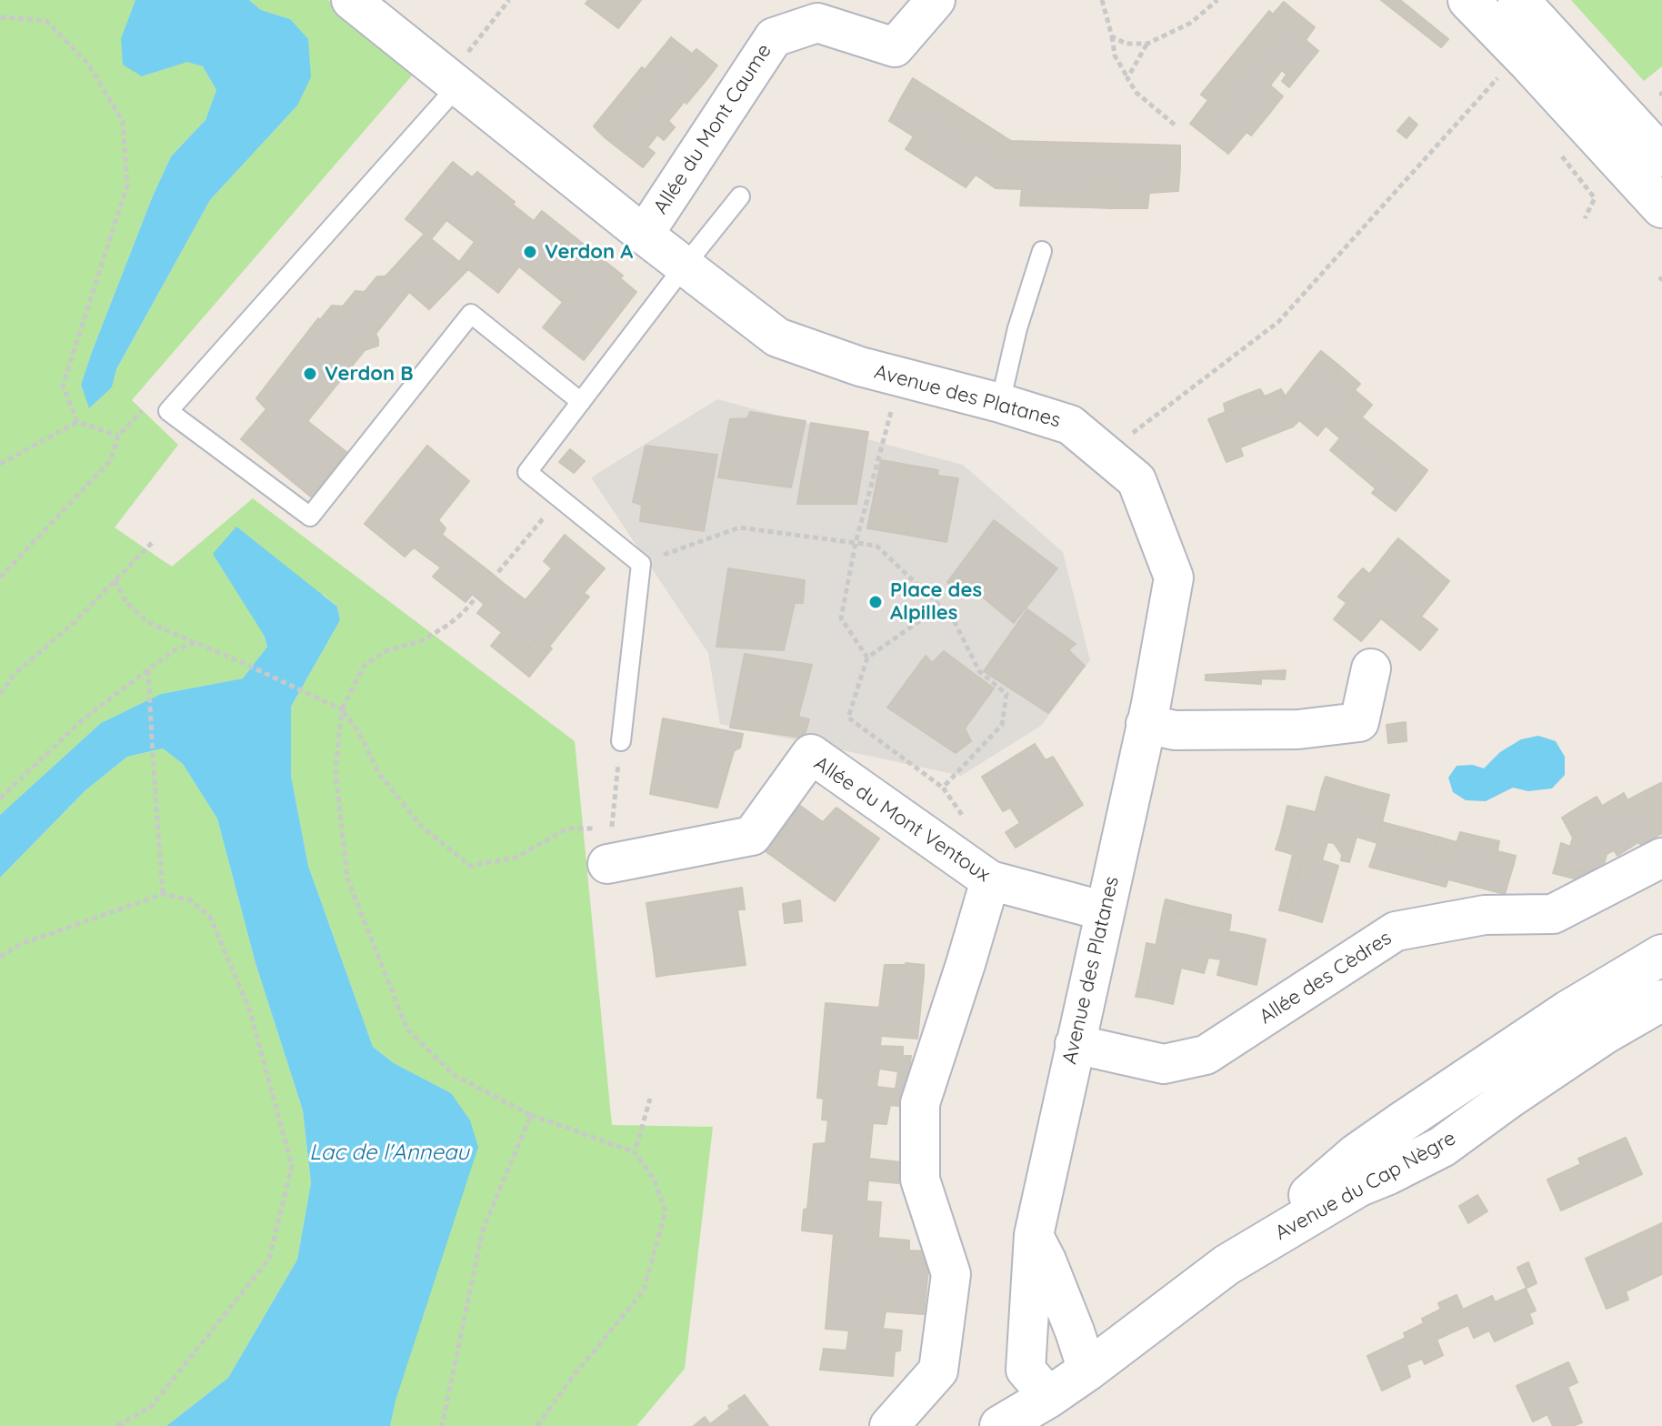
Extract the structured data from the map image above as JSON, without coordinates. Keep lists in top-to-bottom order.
{
  "streets": {
    "street": [
      "Allée du Mont Caume",
      "Avenue des Platanes",
      "Allée du Mont Ventoux",
      "Allée des Cèdres",
      "Avenue du Cap Nègre"
    ]
  },
  "crossings": [
    ["Allée du Mont Caume", "Avenue des Platanes"],
    ["Avenue des Platanes", "Allée du Mont Ventoux"],
    ["Avenue des Platanes", "Allée des Cèdres"],
    ["Avenue des Platanes", "Avenue du Cap Nègre"]
  ],
  "water": ["Lac de l'Anneau"],
  "places": ["Verdon A", "Verdon B", "Place des Alpilles"]
}
